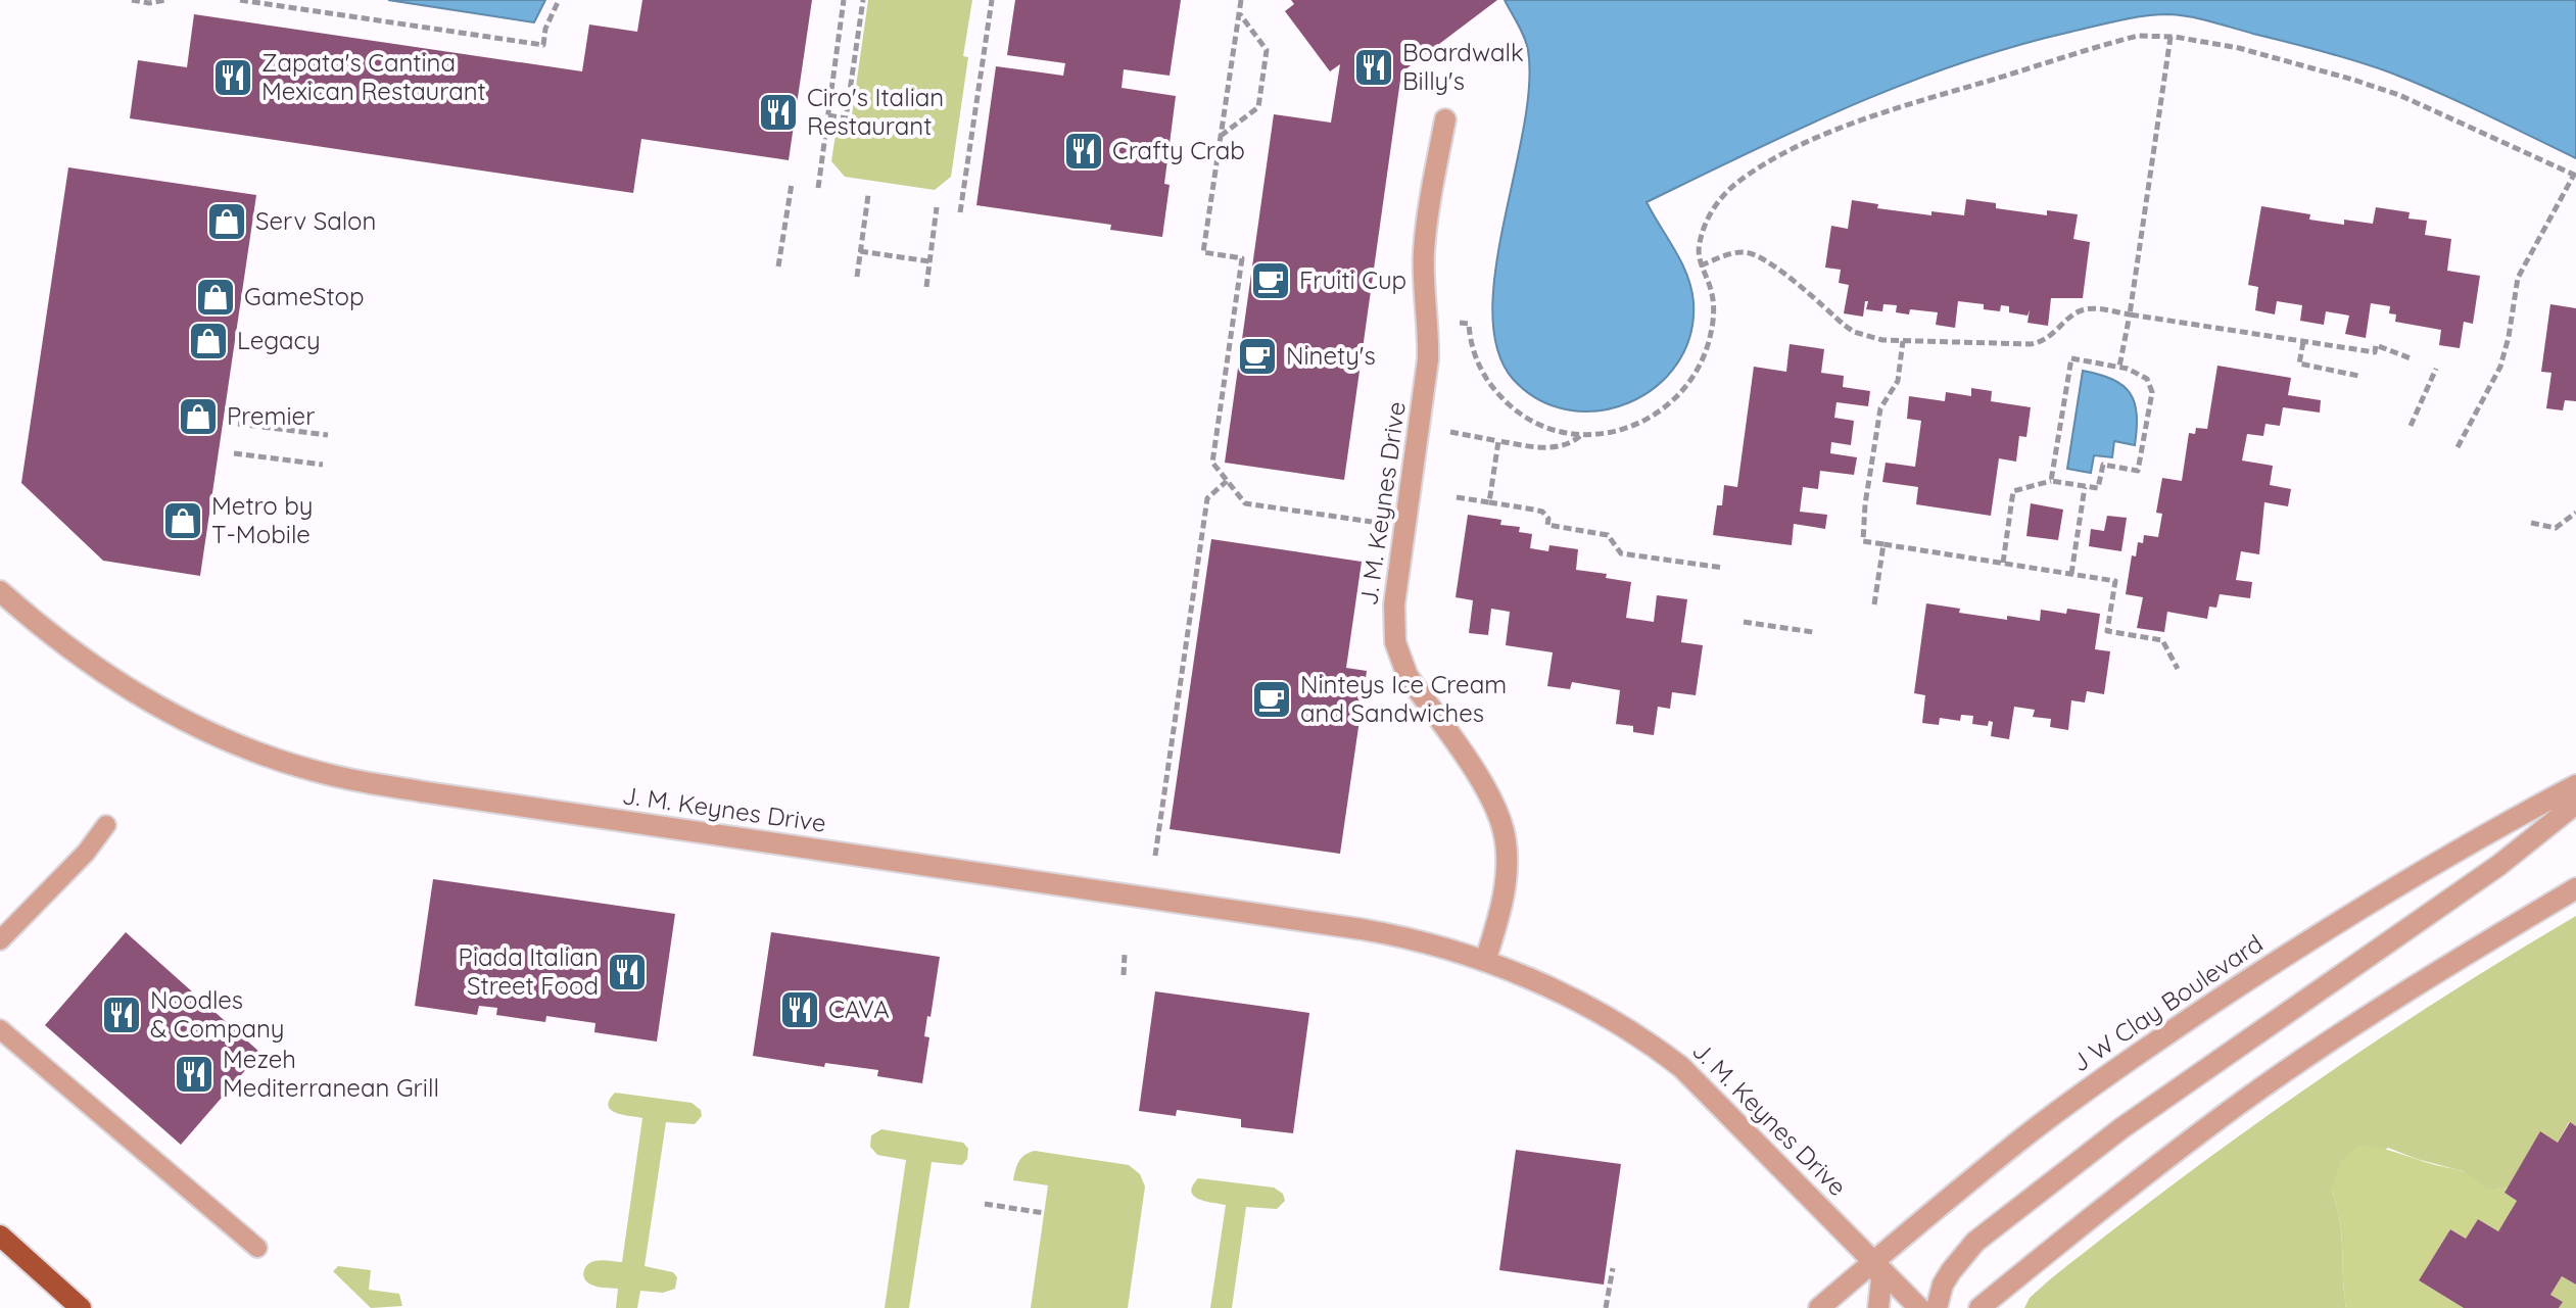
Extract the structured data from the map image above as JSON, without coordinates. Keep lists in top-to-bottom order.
{
  "streets": {
    "street": ["J. M. Keynes Drive", "J W Clay Boulevard"]
  },
  "crossings": [
    ["J. M. Keynes Drive", "J W Clay Boulevard"]
  ],
  "places": {
    "restaurant": [
      "Boardwalk Billy's",
      "Zapata's Cantina Mexican Restaurant",
      "Ciro's Italian Restaurant",
      "Crafty Crab",
      "Piada Italian Street Food",
      "CAVA",
      "Noodles & Company",
      "Mezeh Mediterranean Grill"
    ],
    "shop": [
      "Serv Salon",
      "GameStop",
      "Legacy",
      "Premier",
      "Metro by T-Mobile"
    ],
    "cafe": ["Fruiti Cup", "Ninety's", "Ninteys Ice Cream and Sandwiches"]
  }
}
